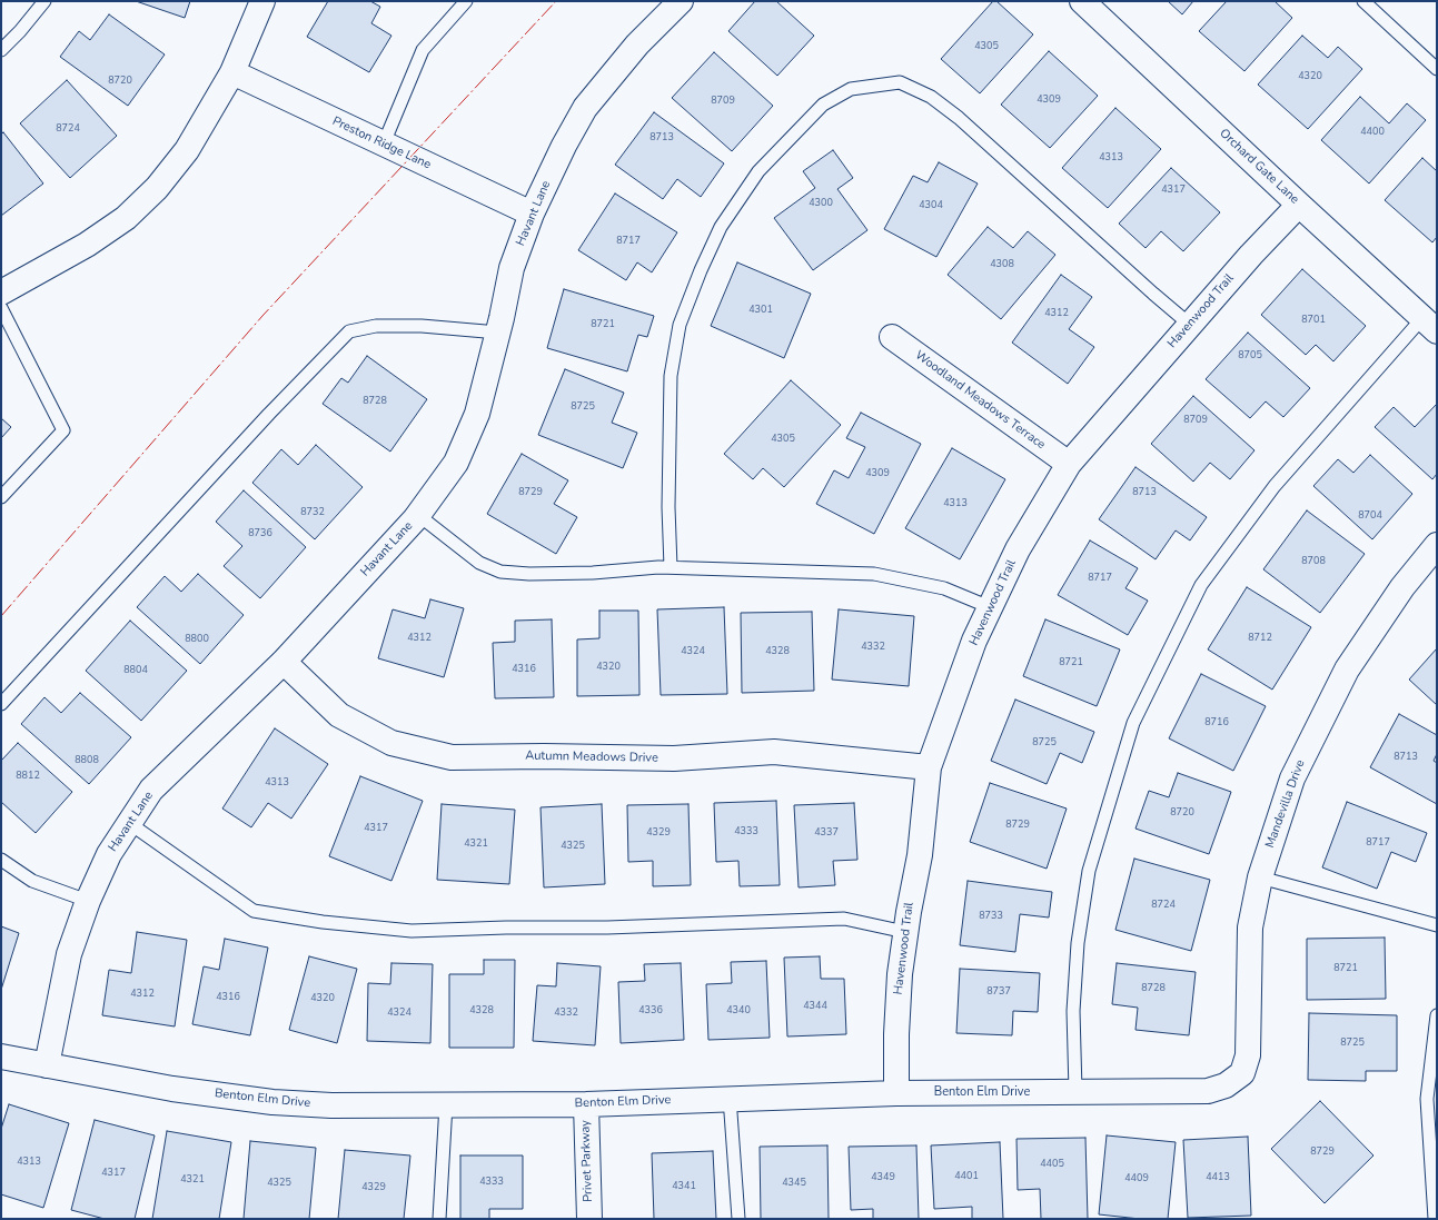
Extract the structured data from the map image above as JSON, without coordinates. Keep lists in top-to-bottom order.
{
  "streets": {
    "street": [
      "Preston Ridge Lane",
      "Orchard Gate Lane",
      "Havant Lane",
      "Havenwood Trail",
      "Woodland Meadows Terrace",
      "Autumn Meadows Drive",
      "Mandevilla Drive",
      "Benton Elm Drive",
      "Privet Parkway"
    ]
  },
  "crossings": [
    ["Preston Ridge Lane", "Havant Lane"],
    ["Orchard Gate Lane", "Havenwood Trail"],
    ["Havant Lane", "Autumn Meadows Drive"],
    ["Havant Lane", "Benton Elm Drive"],
    ["Havenwood Trail", "Woodland Meadows Terrace"],
    ["Havenwood Trail", "Autumn Meadows Drive"],
    ["Havenwood Trail", "Benton Elm Drive"],
    ["Mandevilla Drive", "Benton Elm Drive"],
    ["Benton Elm Drive", "Privet Parkway"]
  ],
  "house_numbers": [
    "4305",
    "4320",
    "8720",
    "4309",
    "8709",
    "8724",
    "4400",
    "8713",
    "4313",
    "4317",
    "4300",
    "4304",
    "8717",
    "4308",
    "4301",
    "4312",
    "8701",
    "8721",
    "8705",
    "8728",
    "8725",
    "8709",
    "4305",
    "4309",
    "8729",
    "8713",
    "4313",
    "8732",
    "8704",
    "8736",
    "8708",
    "8717",
    "4312",
    "8712",
    "8800",
    "4332",
    "4324",
    "4328",
    "8721",
    "4320",
    "4316",
    "8804",
    "8716",
    "8725",
    "8713",
    "8808",
    "8812",
    "4313",
    "8720",
    "8729",
    "4317",
    "4333",
    "4329",
    "4337",
    "8717",
    "4321",
    "4325",
    "8724",
    "8733",
    "8721",
    "8728",
    "8737",
    "4312",
    "4316",
    "4320",
    "4344",
    "4328",
    "4336",
    "4340",
    "4324",
    "4332",
    "8725",
    "8729",
    "4313",
    "4405",
    "4317",
    "4401",
    "4349",
    "4413",
    "4409",
    "4321",
    "4333",
    "4325",
    "4345",
    "4341",
    "4329"
  ]
}
